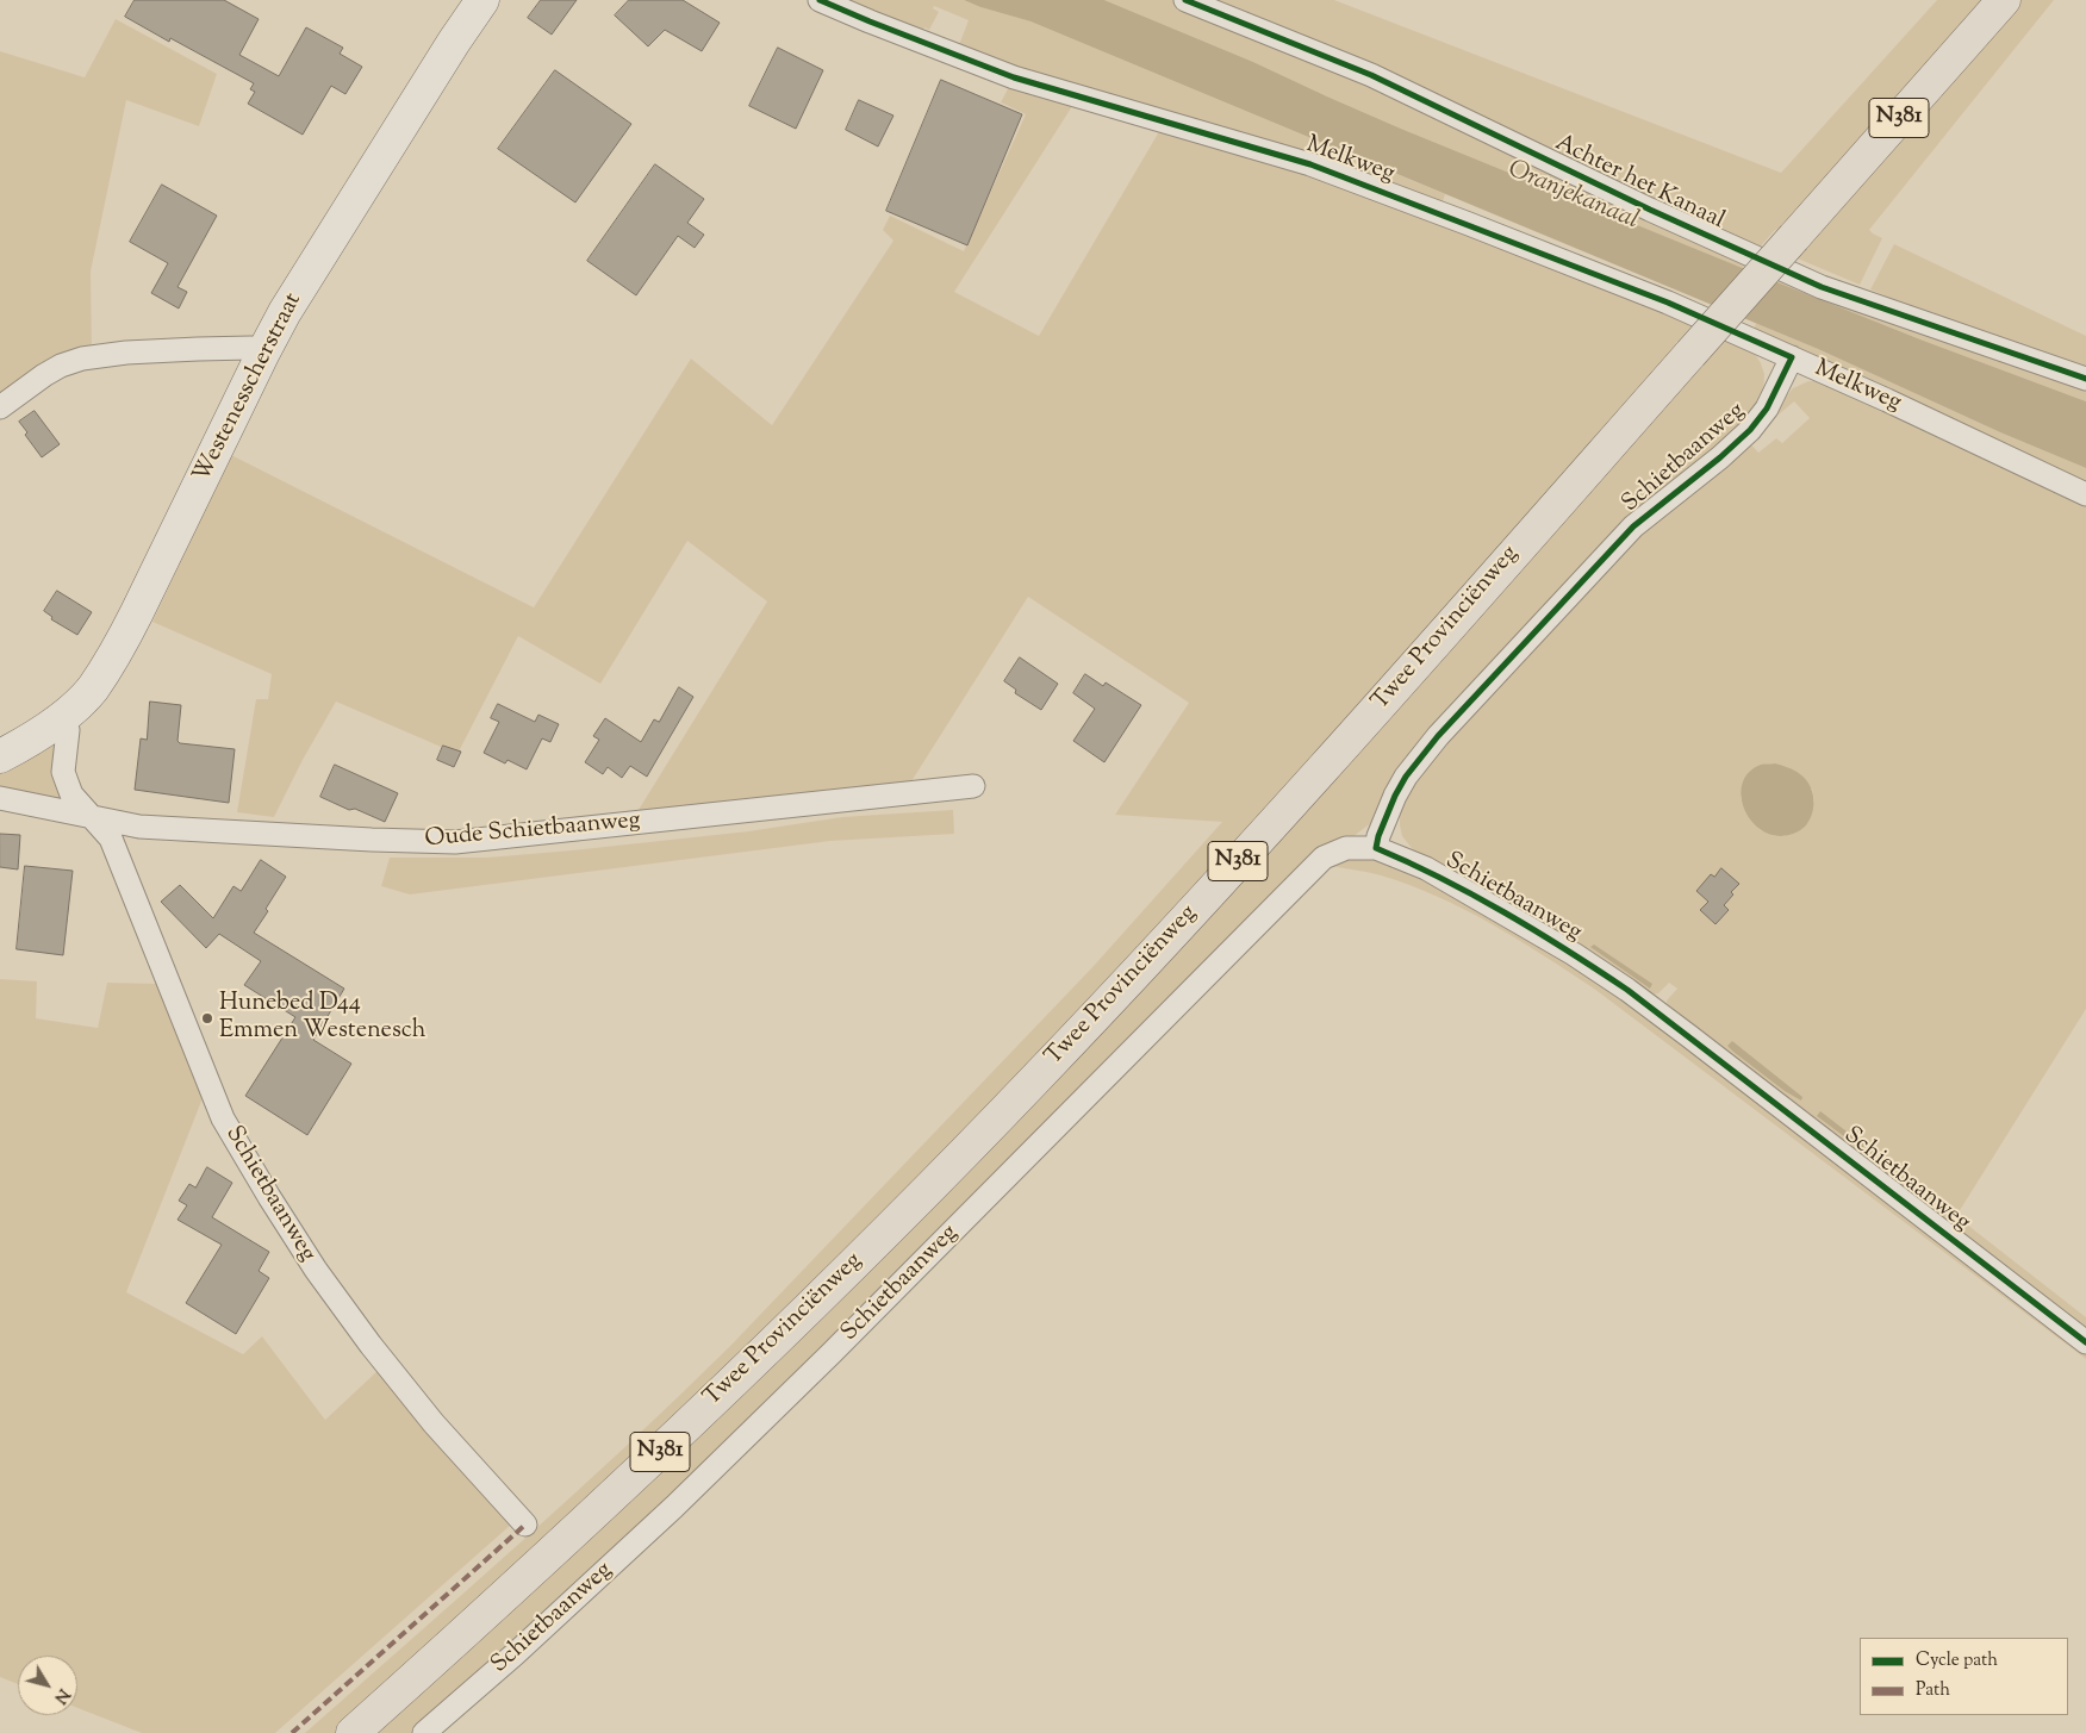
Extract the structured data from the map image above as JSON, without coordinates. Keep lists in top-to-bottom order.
{
  "streets": {
    "main road": ["N381", "Twee Provinciënweg"],
    "street": [
      "Melkweg",
      "Achter het Kanaal",
      "Westenesscherstraat",
      "Schietbaanweg",
      "Oude Schietbaanweg"
    ]
  },
  "crossings": [
    ["Melkweg", "Schietbaanweg"],
    ["Schietbaanweg", "Oude Schietbaanweg"]
  ],
  "water": ["Oranjekanaal"],
  "places": ["Hunebed D44 Emmen Westenesch"],
  "legend": ["Cycle path", "Path"],
  "north": "bottom right"
}
